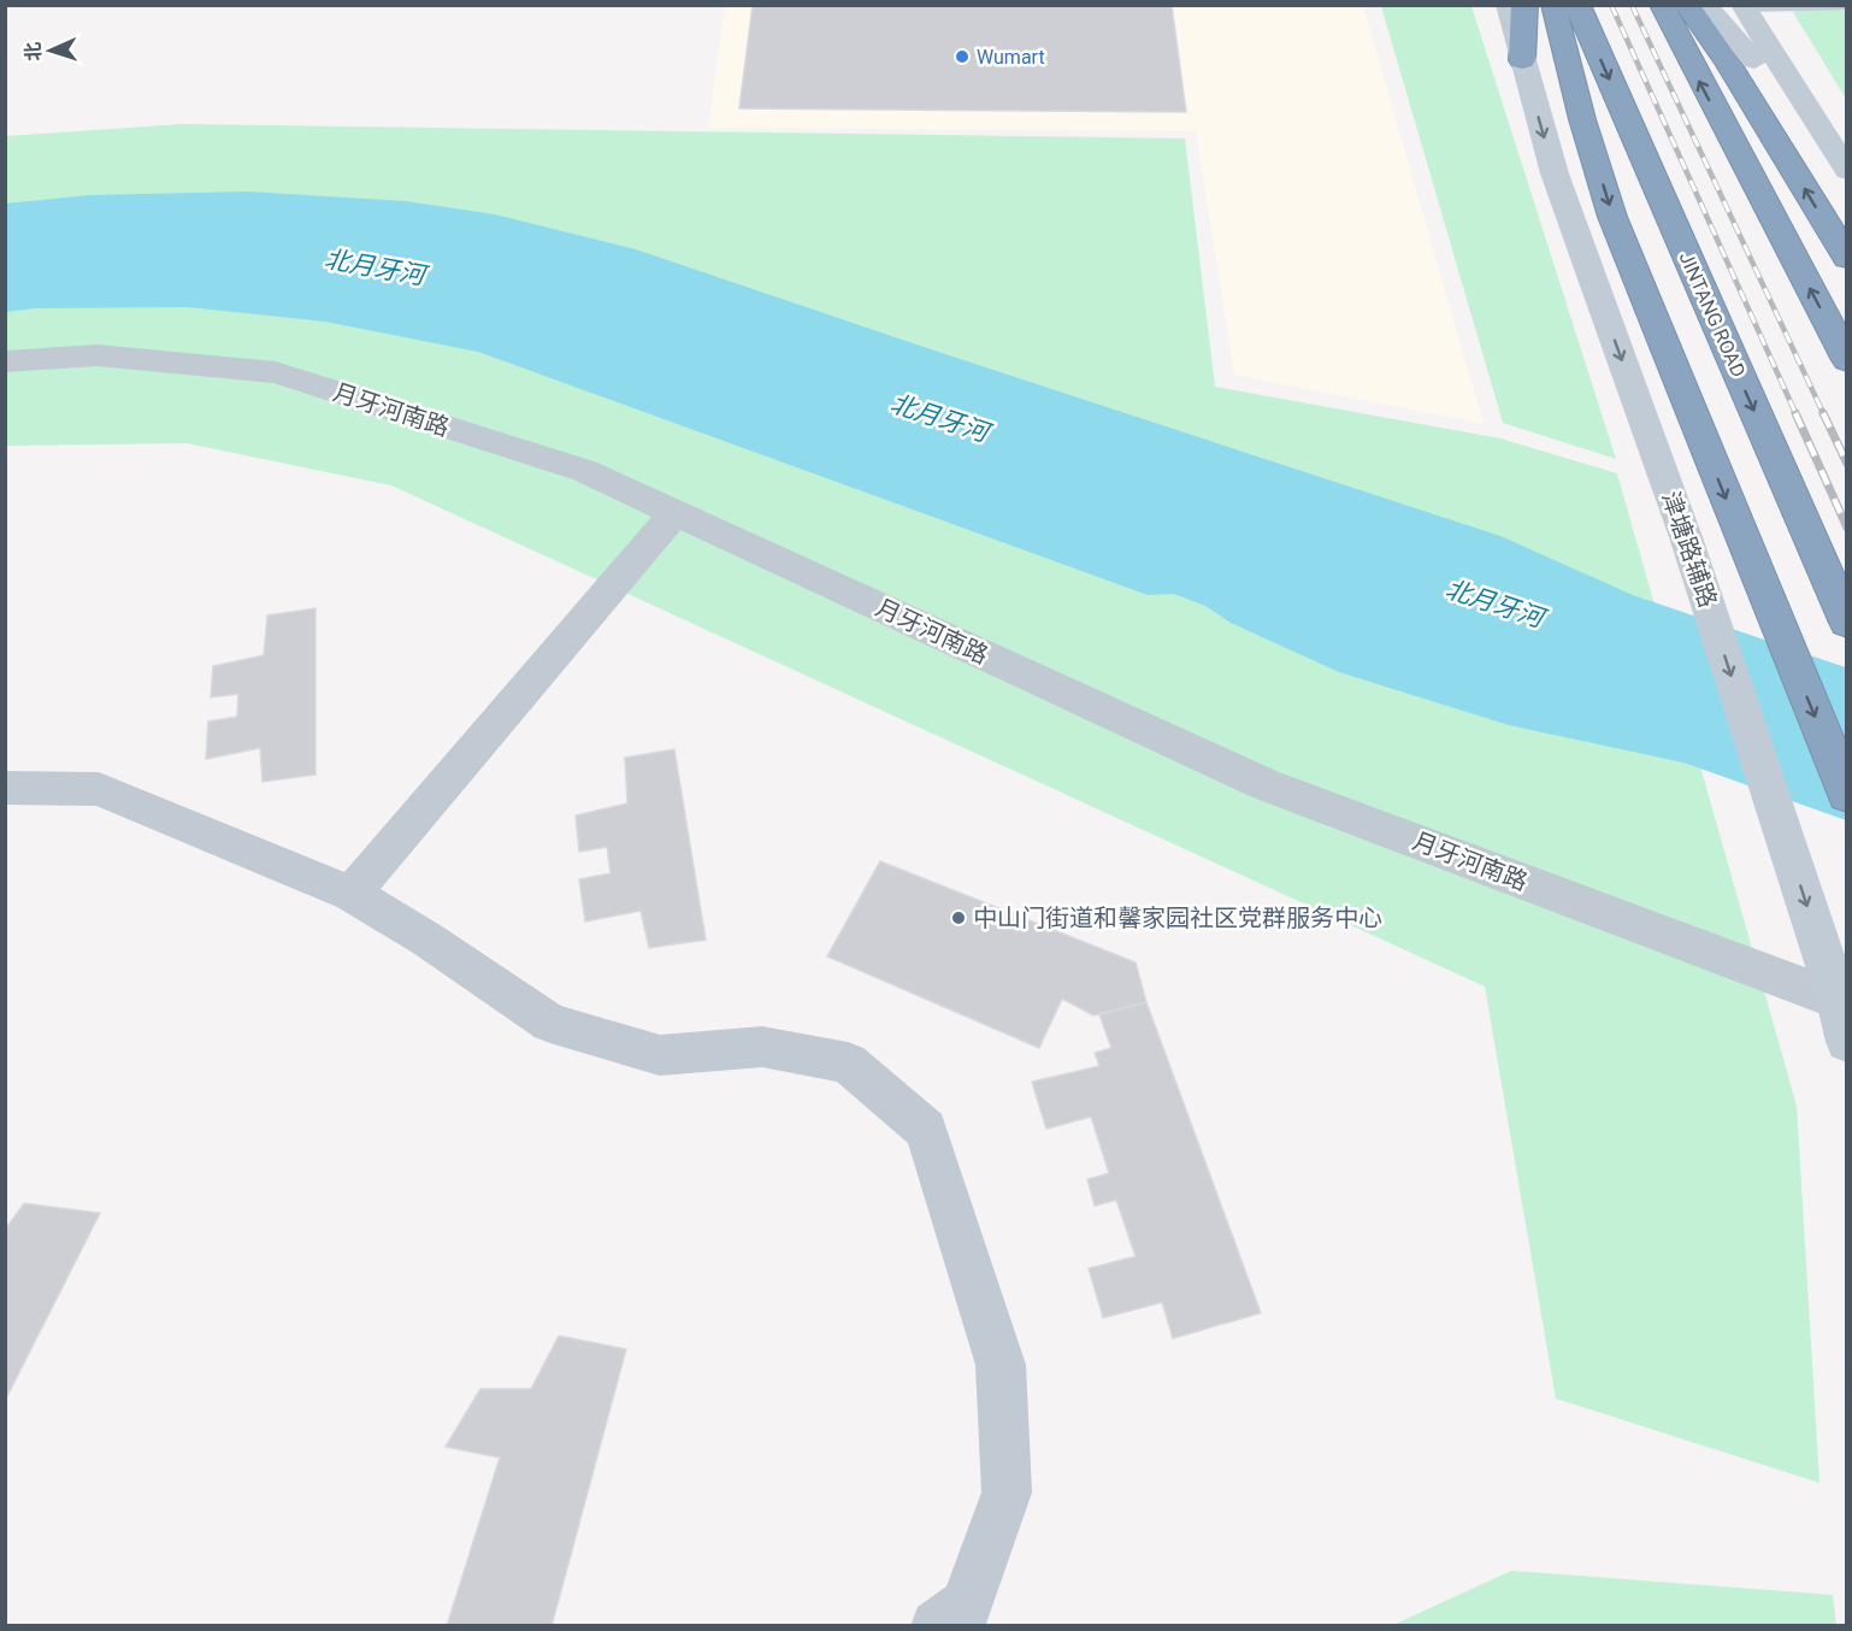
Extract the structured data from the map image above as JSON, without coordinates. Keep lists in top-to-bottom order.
{
  "streets": {
    "highway": ["JINTANG ROAD"],
    "street": ["月牙河南路", "津塘路辅路"]
  },
  "crossings": [
    ["月牙河南路", "津塘路辅路"]
  ],
  "water": ["北月牙河"],
  "places": ["Wumart", "中山门街道和馨家园社区党群服务中心"],
  "north": "left"
}
